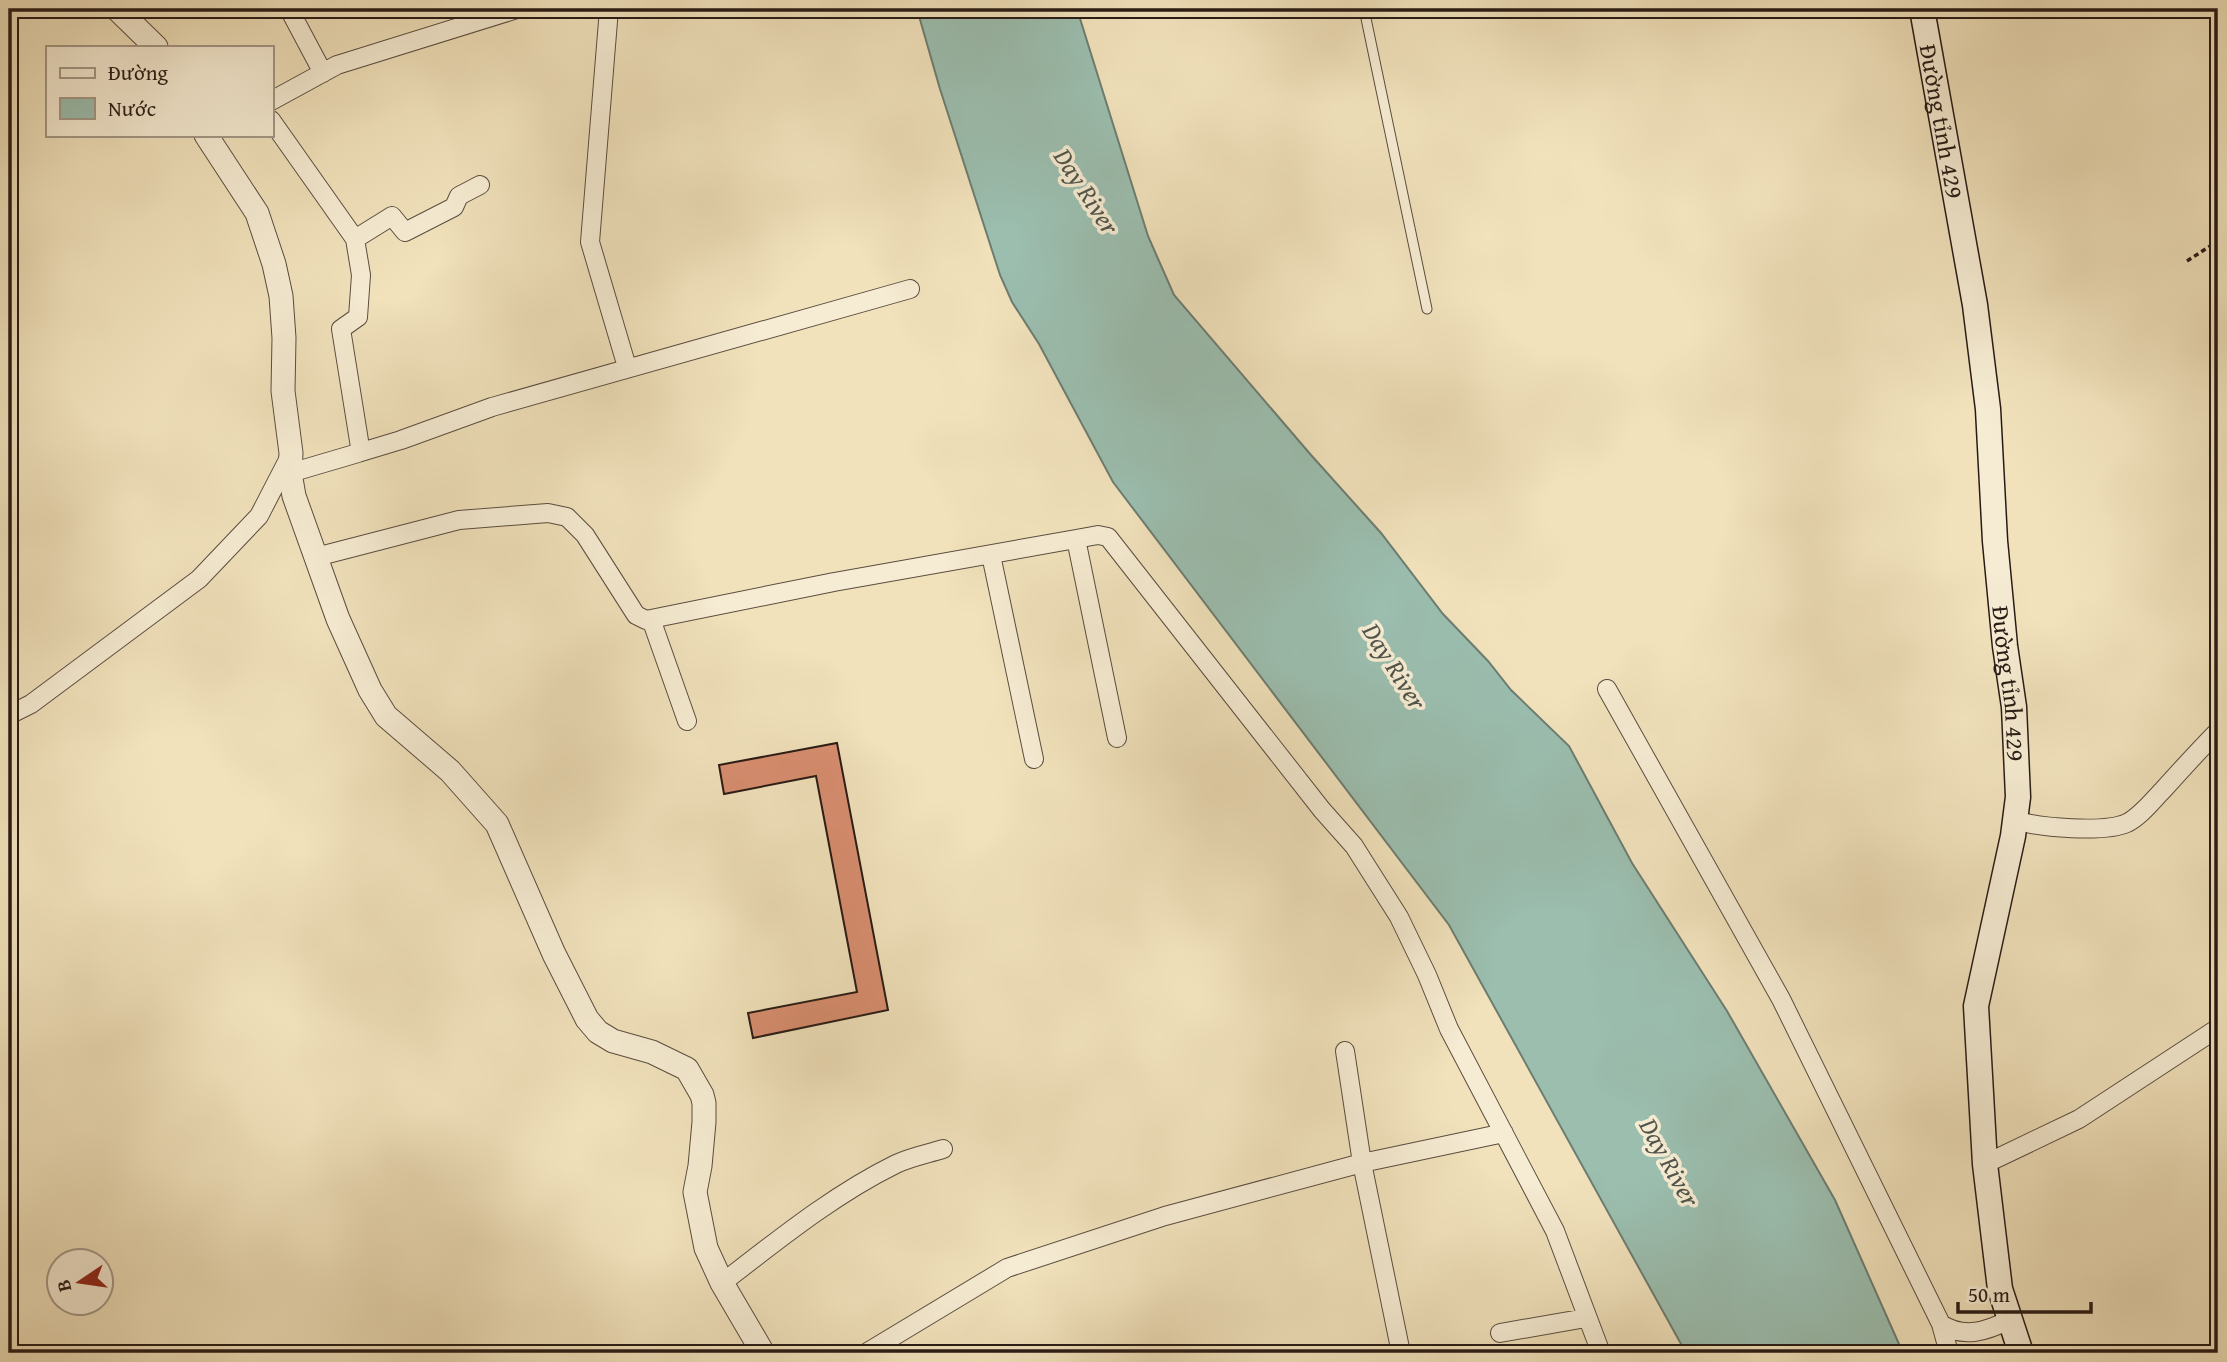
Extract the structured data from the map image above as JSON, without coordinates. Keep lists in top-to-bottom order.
{
  "streets": {
    "main road": ["Đường tỉnh 429"]
  },
  "water": ["Day River"],
  "legend": ["Đường", "Nước"],
  "scale_bar": "50 m",
  "north": "left"
}
